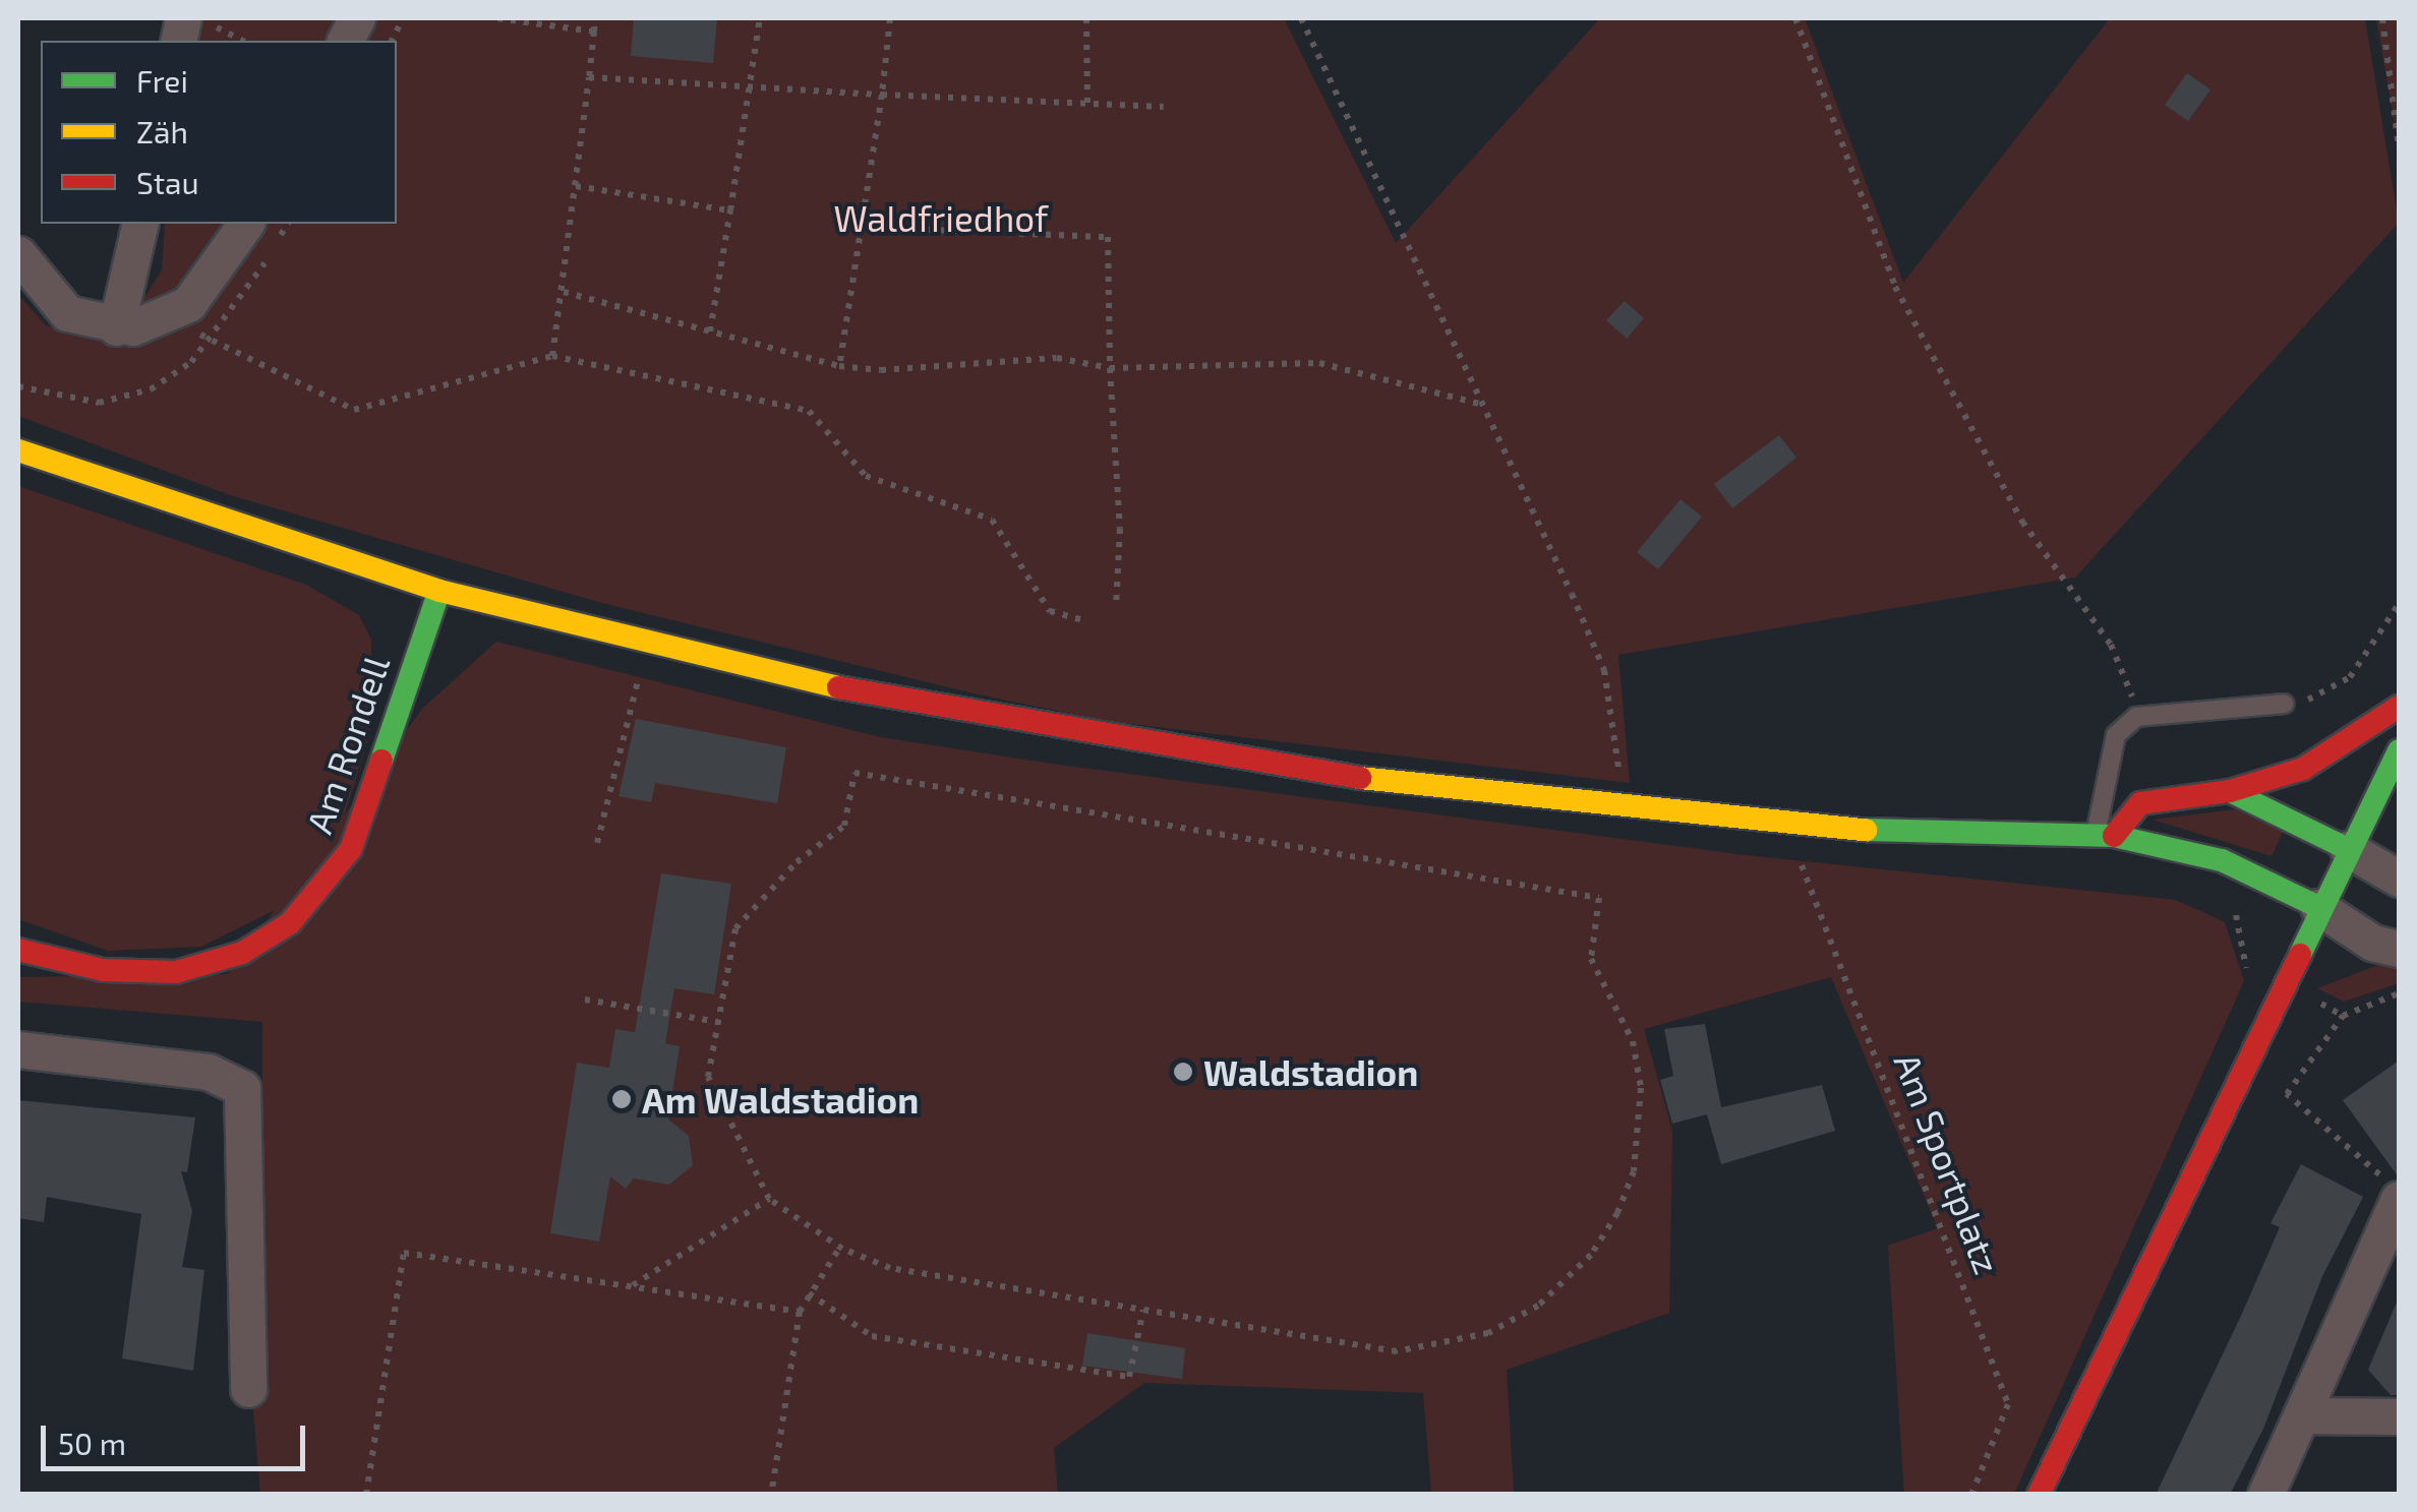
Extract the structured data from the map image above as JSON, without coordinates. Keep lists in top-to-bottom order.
{
  "streets": {
    "main road": ["Am Rondell"],
    "path": ["Am Sportplatz"]
  },
  "parks": ["Waldfriedhof"],
  "places": ["Waldstadion", "Am Waldstadion"],
  "legend": ["Frei", "Zäh", "Stau"],
  "scale_bar": "50 m"
}
